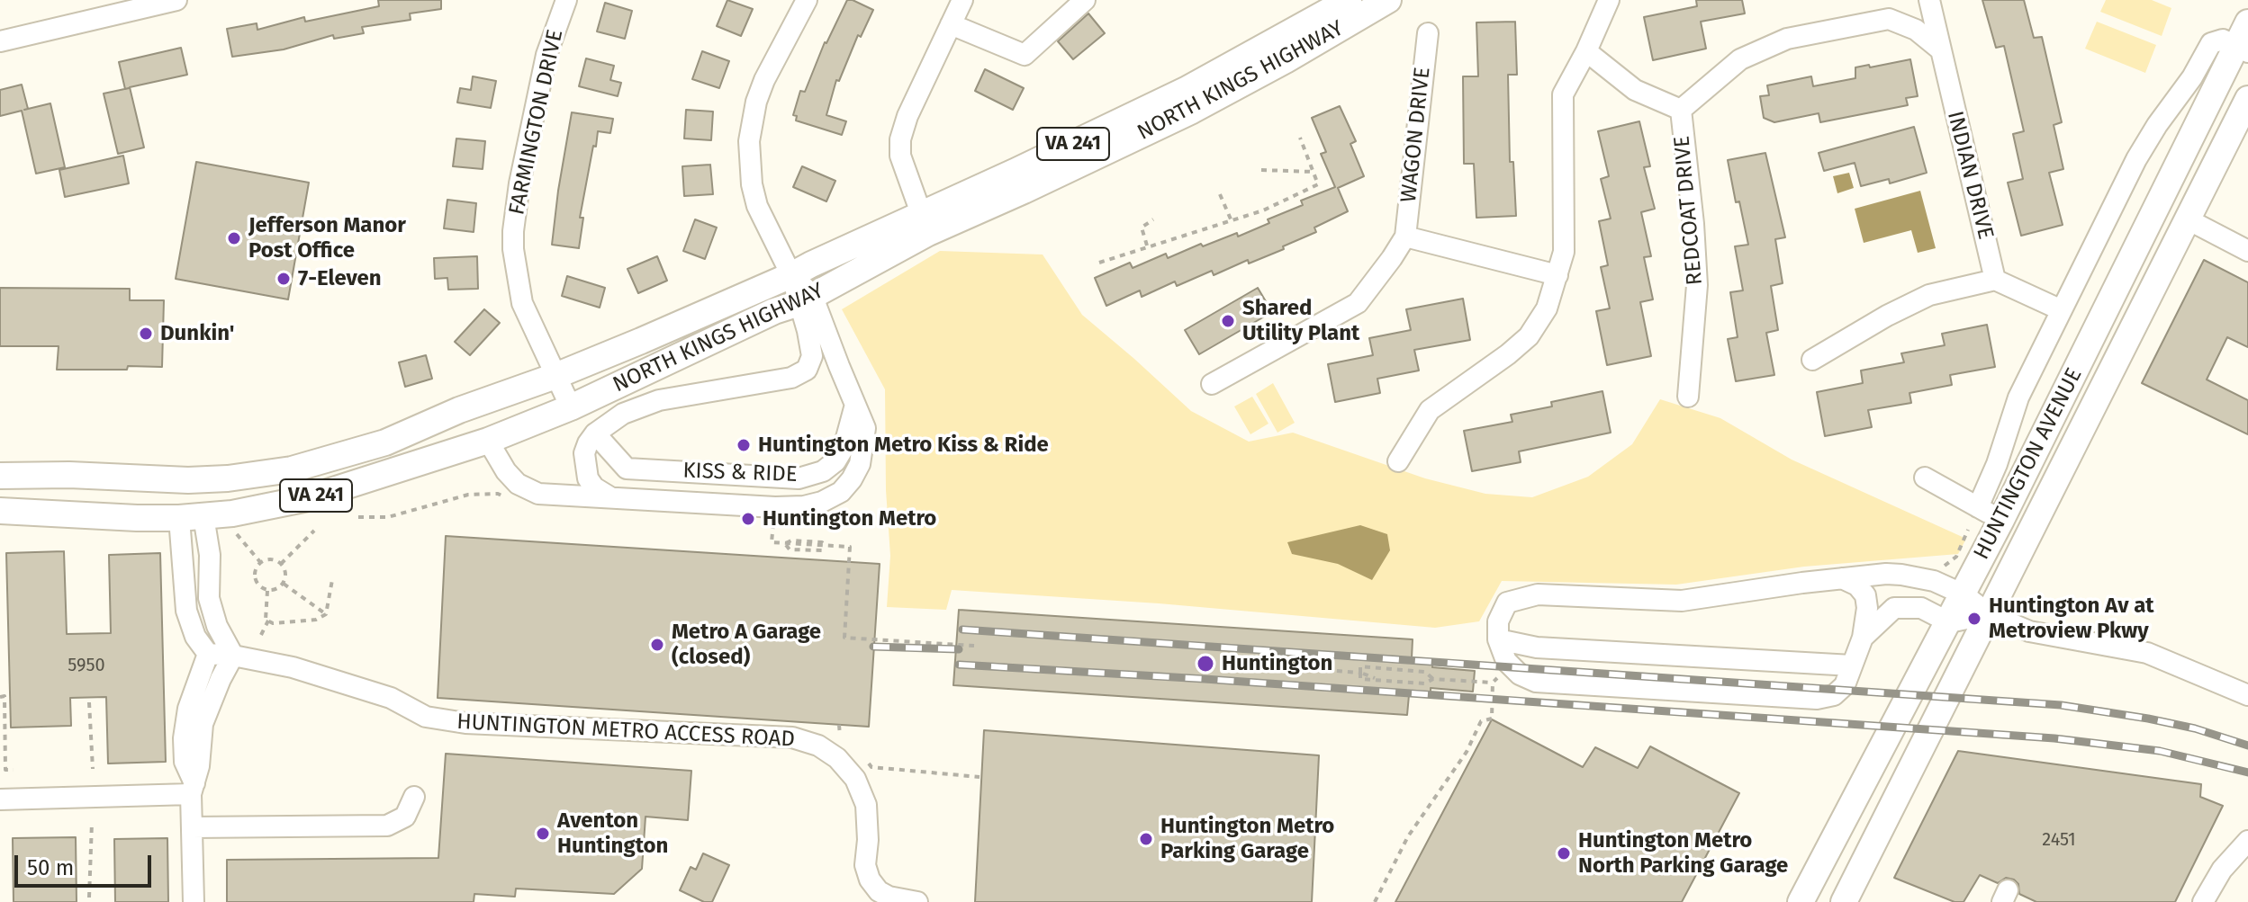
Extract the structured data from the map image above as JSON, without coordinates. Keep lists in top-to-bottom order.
{
  "streets": {
    "main road": ["NORTH KINGS HIGHWAY", "VA 241", "HUNTINGTON AVENUE"],
    "street": [
      "FARMINGTON DRIVE",
      "WAGON DRIVE",
      "INDIAN DRIVE",
      "REDCOAT DRIVE",
      "KISS & RIDE",
      "HUNTINGTON METRO ACCESS ROAD"
    ]
  },
  "crossings": [
    ["NORTH KINGS HIGHWAY", "FARMINGTON DRIVE"],
    ["INDIAN DRIVE", "REDCOAT DRIVE"]
  ],
  "places": [
    "Jefferson Manor Post Office",
    "7-Eleven",
    "Shared Utility Plant",
    "Dunkin'",
    "Huntington Metro Kiss & Ride",
    "Huntington Metro",
    "Huntington Av at Metroview Pkwy",
    "Metro A Garage (closed)",
    "Huntington",
    "Aventon Huntington",
    "Huntington Metro Parking Garage",
    "Huntington Metro North Parking Garage"
  ],
  "house_numbers": ["5950", "2451"],
  "scale_bar": "50 m"
}
